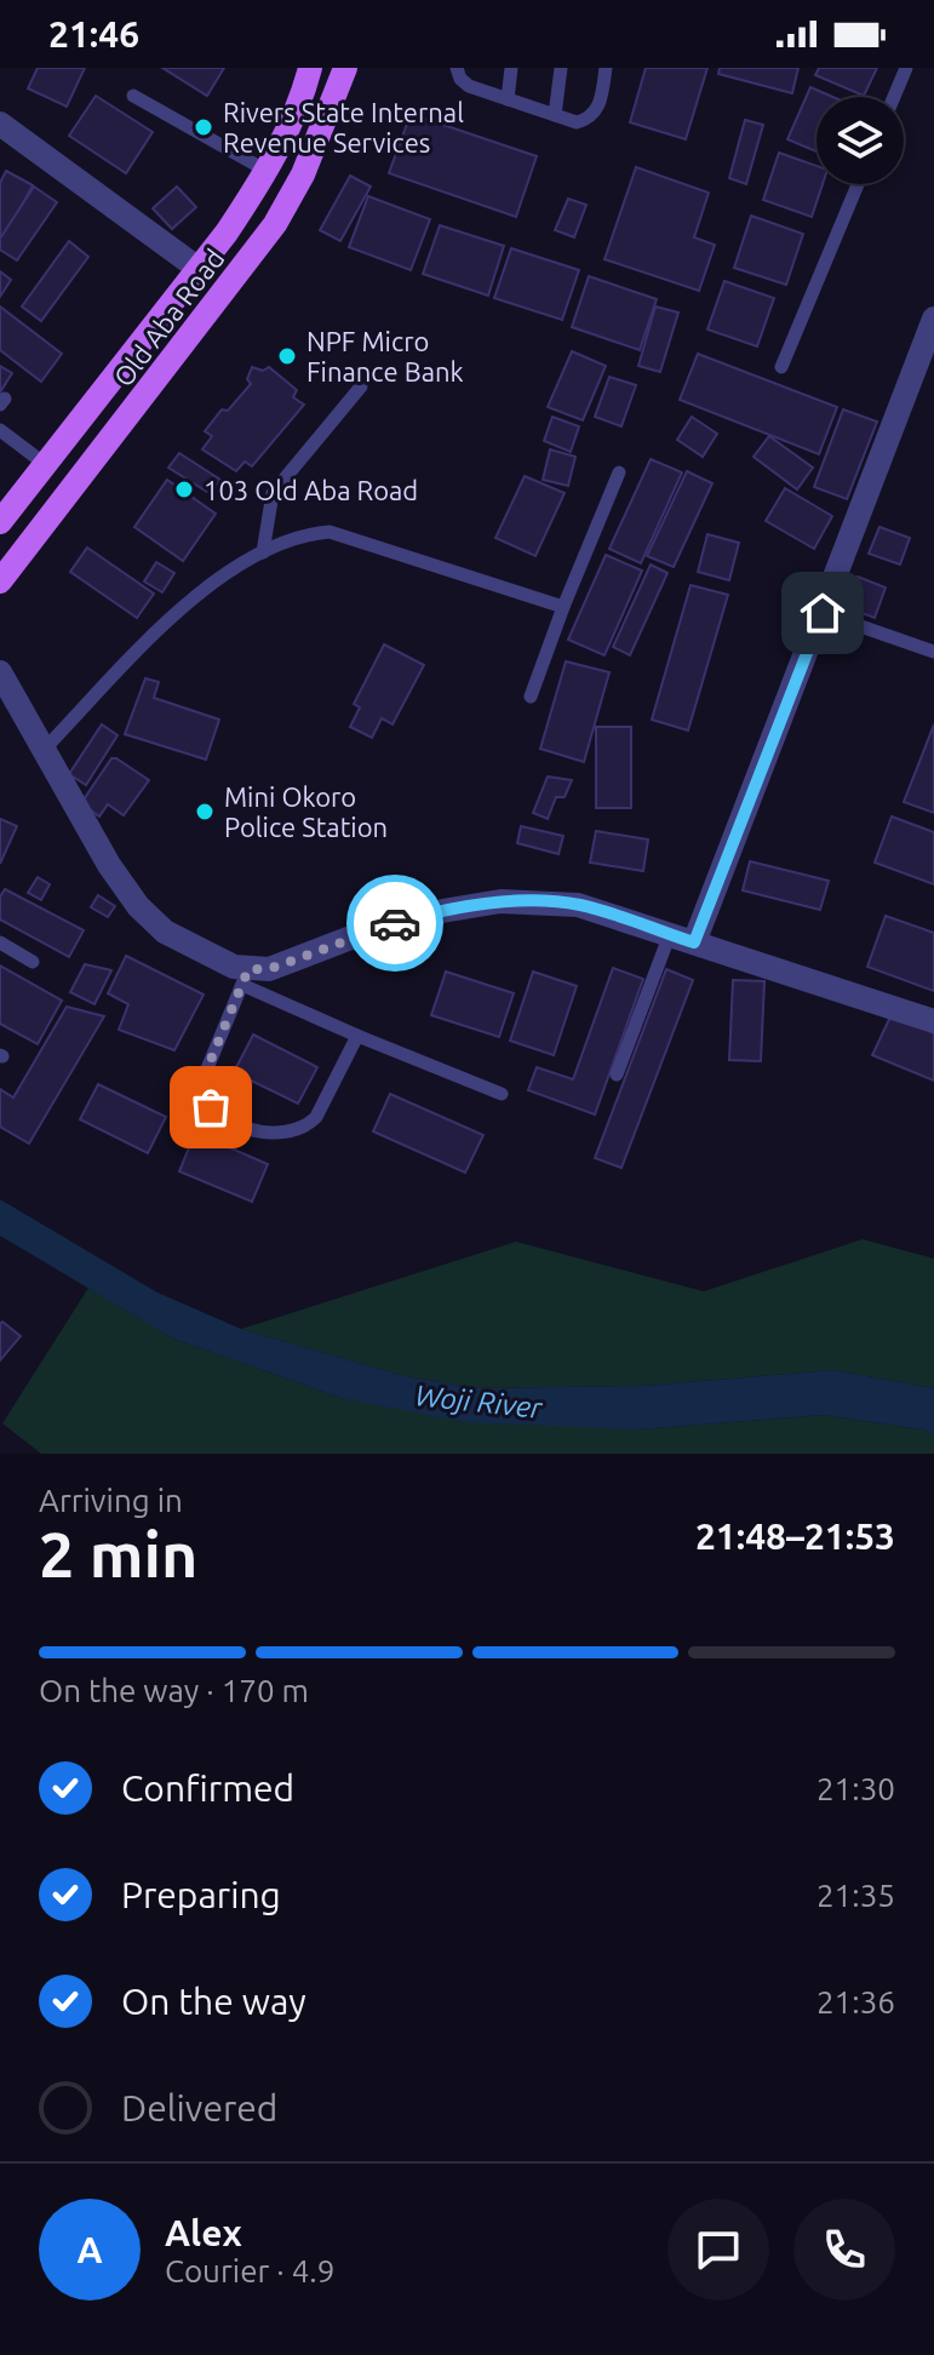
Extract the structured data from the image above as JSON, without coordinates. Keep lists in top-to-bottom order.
{
  "streets": {
    "main road": ["Old Aba Road"]
  },
  "water": ["Woji River"],
  "places": [
    "Rivers State Internal Revenue Services",
    "NPF Micro Finance Bank",
    "103 Old Aba Road",
    "Mini Okoro Police Station"
  ],
  "page": {
    "status": "21:46",
    "heading": ["2 min", "Arriving in", "21:48–21:53"],
    "panel": ["Alex", "Courier · 4.9"],
    "bar": "On the way · 170 m",
    "list": [
      ["Confirmed", "21:30"],
      ["Preparing", "21:35"],
      ["On the way", "21:36"],
      "Delivered"
    ],
    "round": "A"
  }
}
